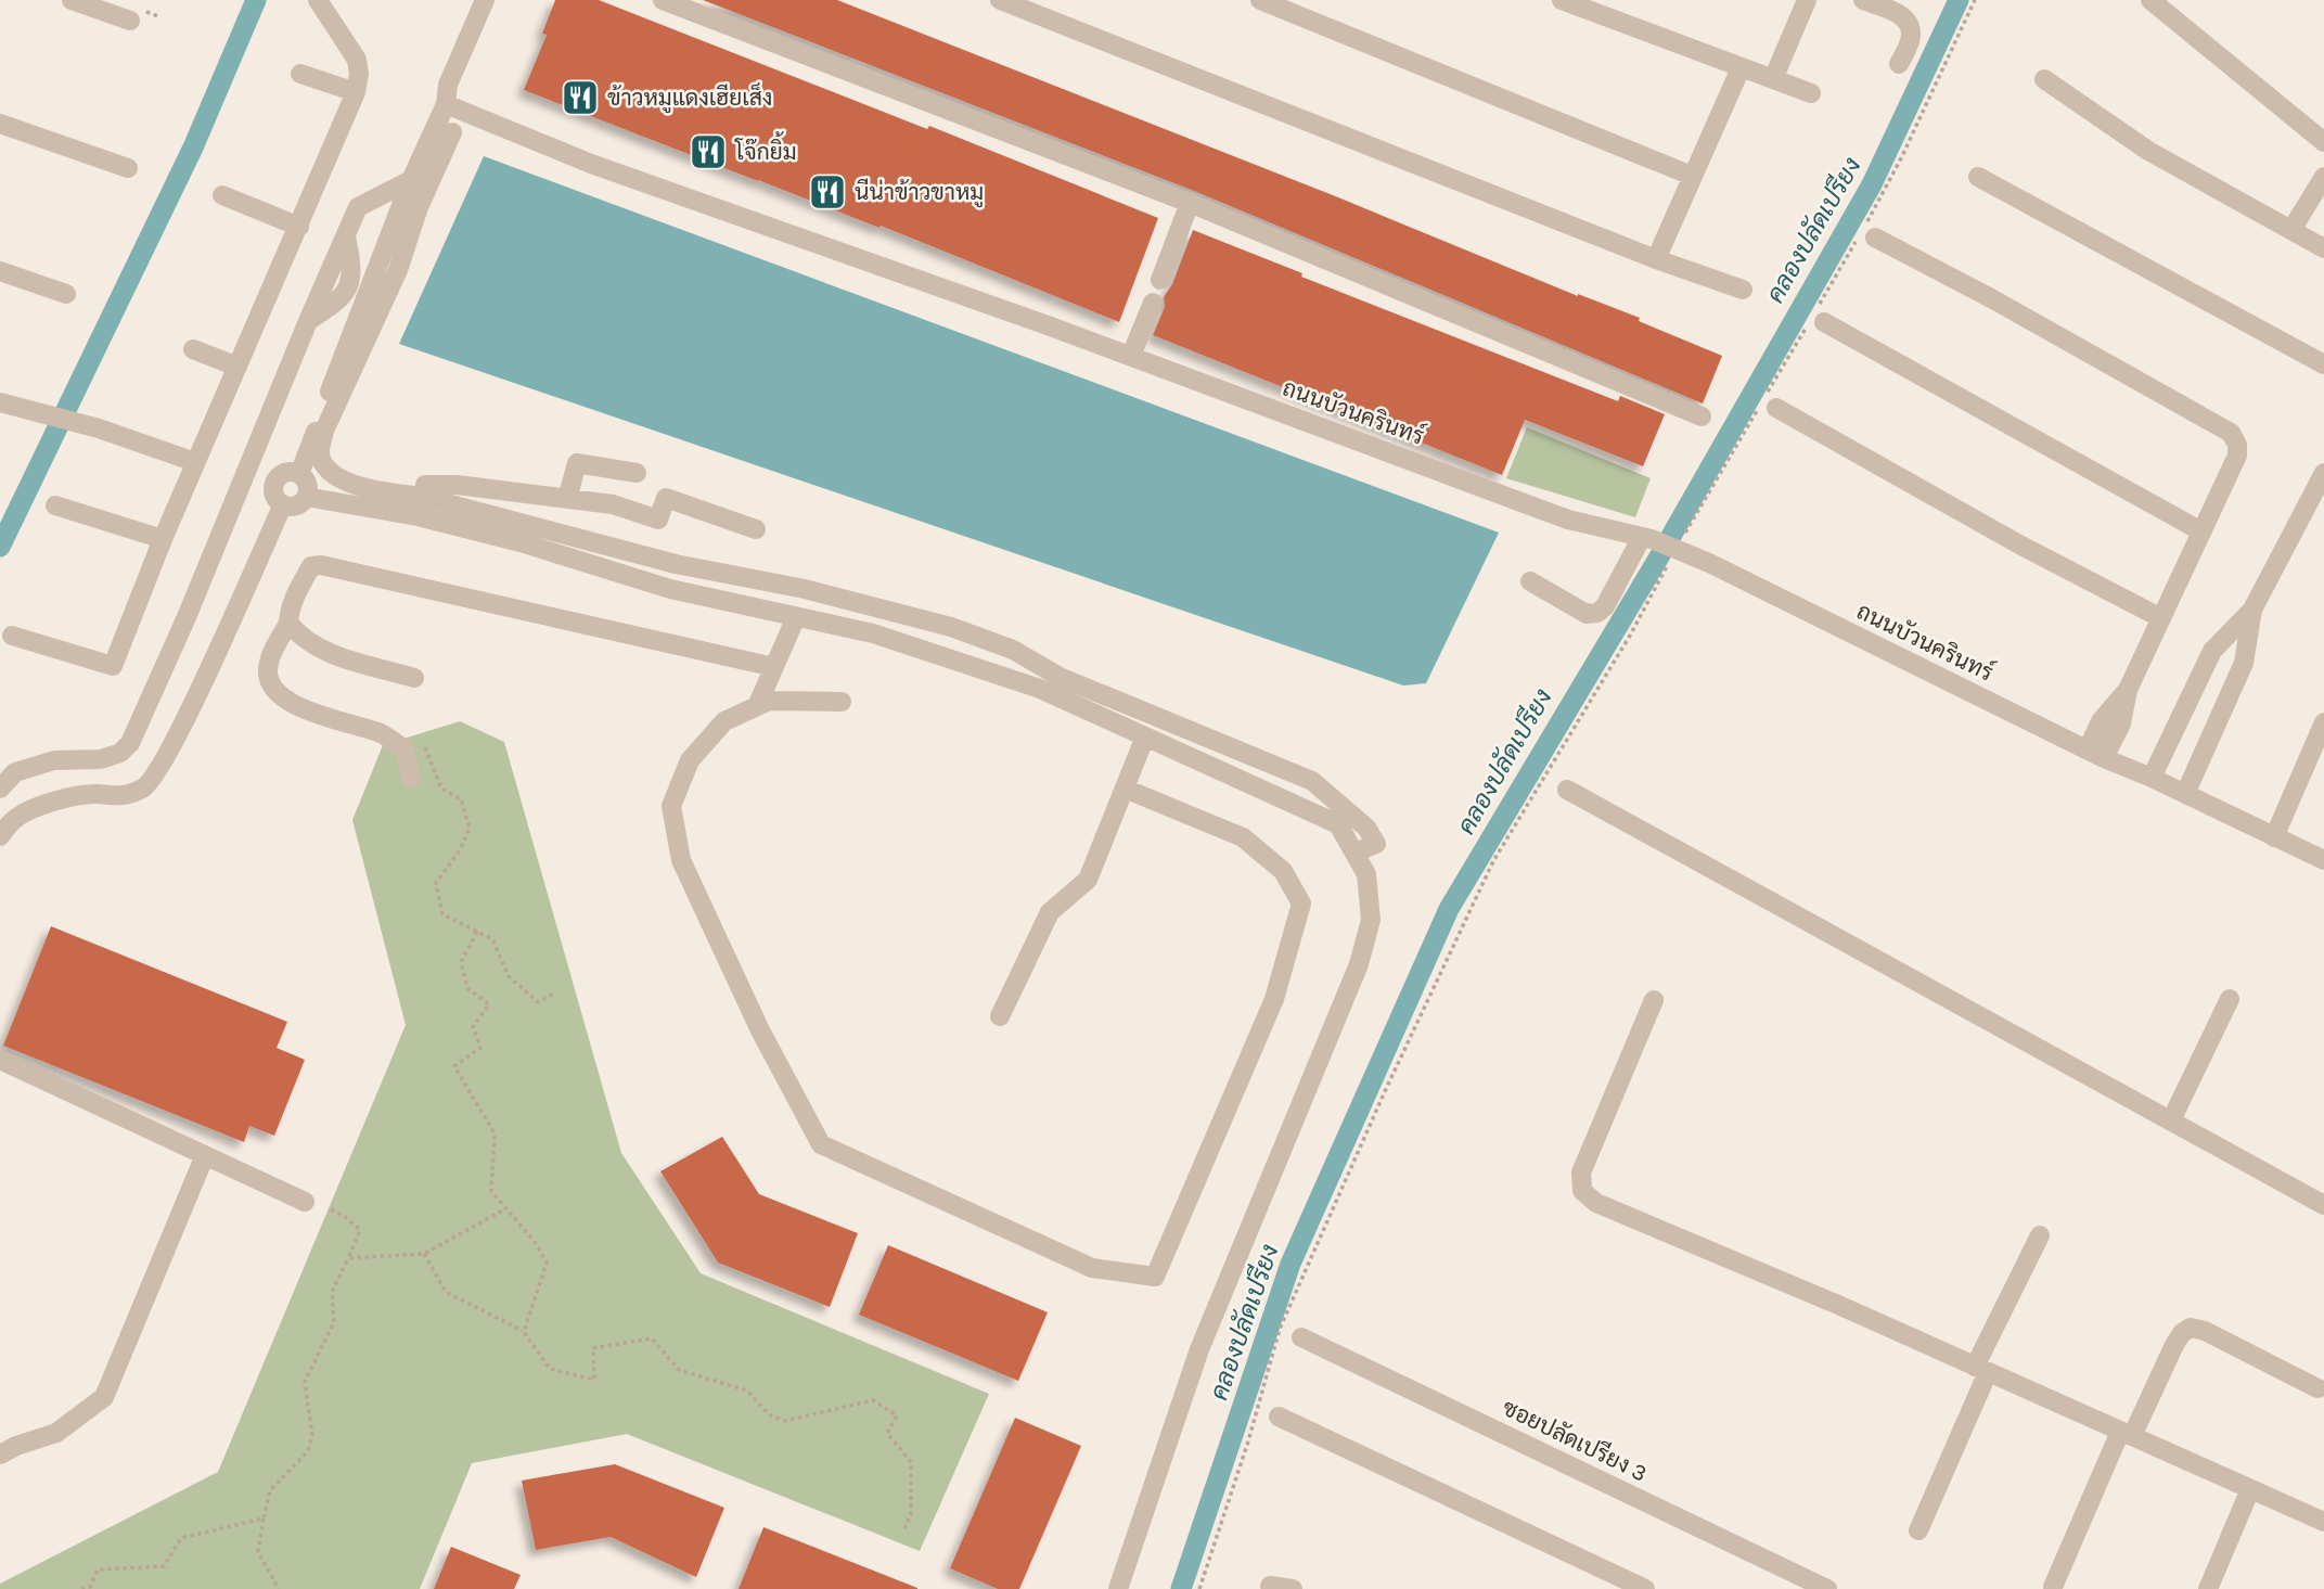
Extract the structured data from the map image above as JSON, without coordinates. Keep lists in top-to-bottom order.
{
  "streets": {
    "street": ["ถนนบัวนครินทร์", "ซอยปลัดเปรียง 3"]
  },
  "water": ["คลองปลัดเปรียง"],
  "places": {
    "restaurant": ["ข้าวหมูแดงเฮียเส็ง", "โจ๊กยิ้ม", "นีน่าข้าวขาหมู"]
  }
}
